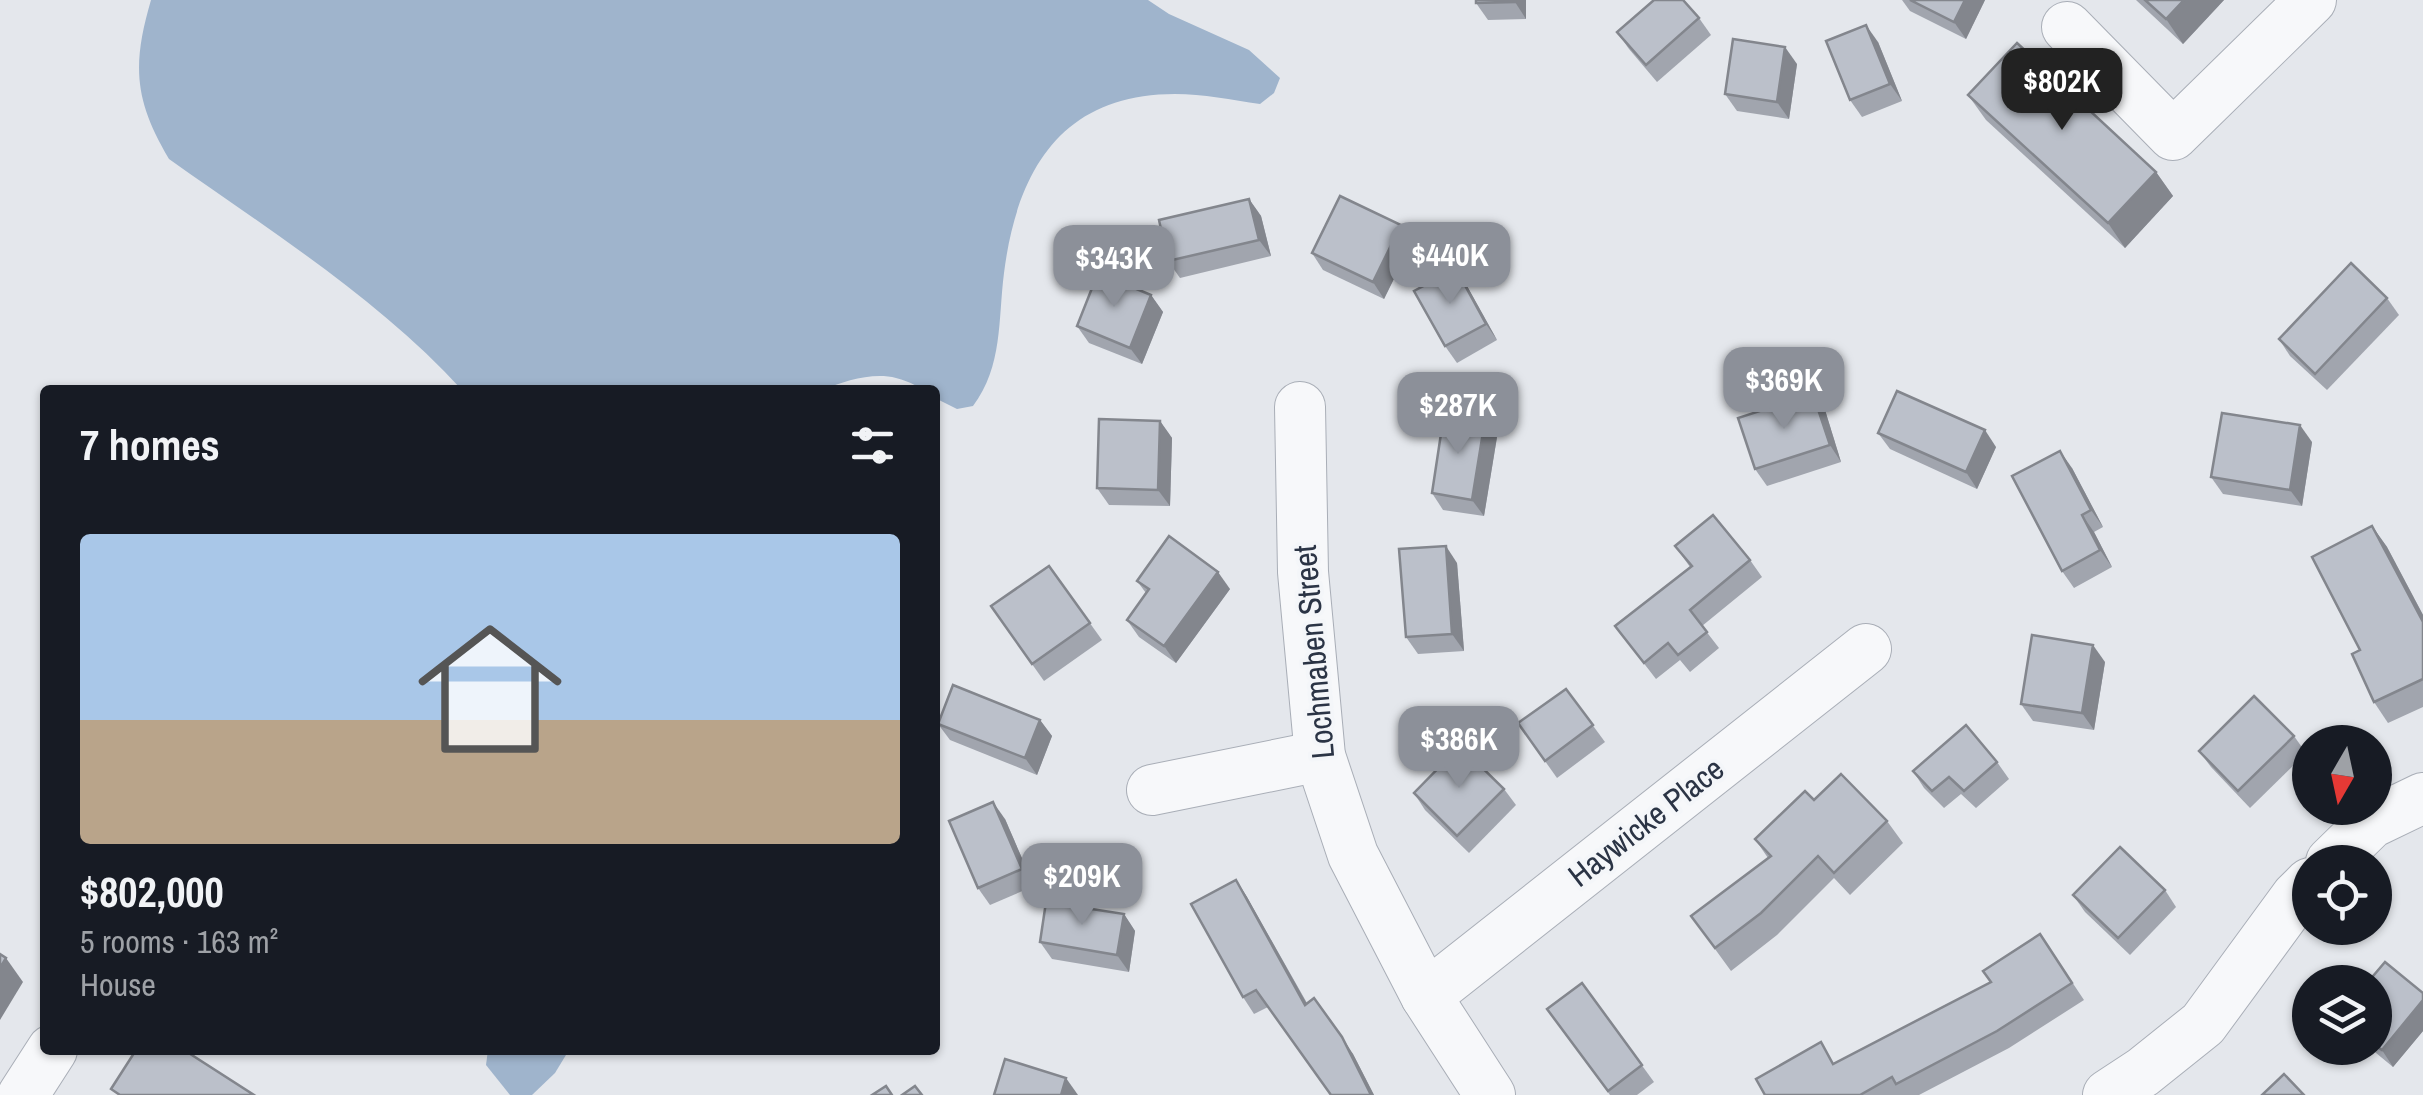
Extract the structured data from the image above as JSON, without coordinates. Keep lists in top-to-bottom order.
{
  "streets": {
    "street": ["Lochmaben Street", "Haywicke Place"]
  },
  "crossings": [
    ["Lochmaben Street", "Haywicke Place"]
  ],
  "north": "bottom",
  "page": {
    "price": [
      "$802K",
      "$440K",
      "$343K",
      "$369K",
      "$287K",
      "$386K",
      "$209K"
    ],
    "heading": "7 homes",
    "list": [
      {
        "name": "$802,000",
        "note": "5 rooms · 163 m² · House"
      }
    ]
  }
}
